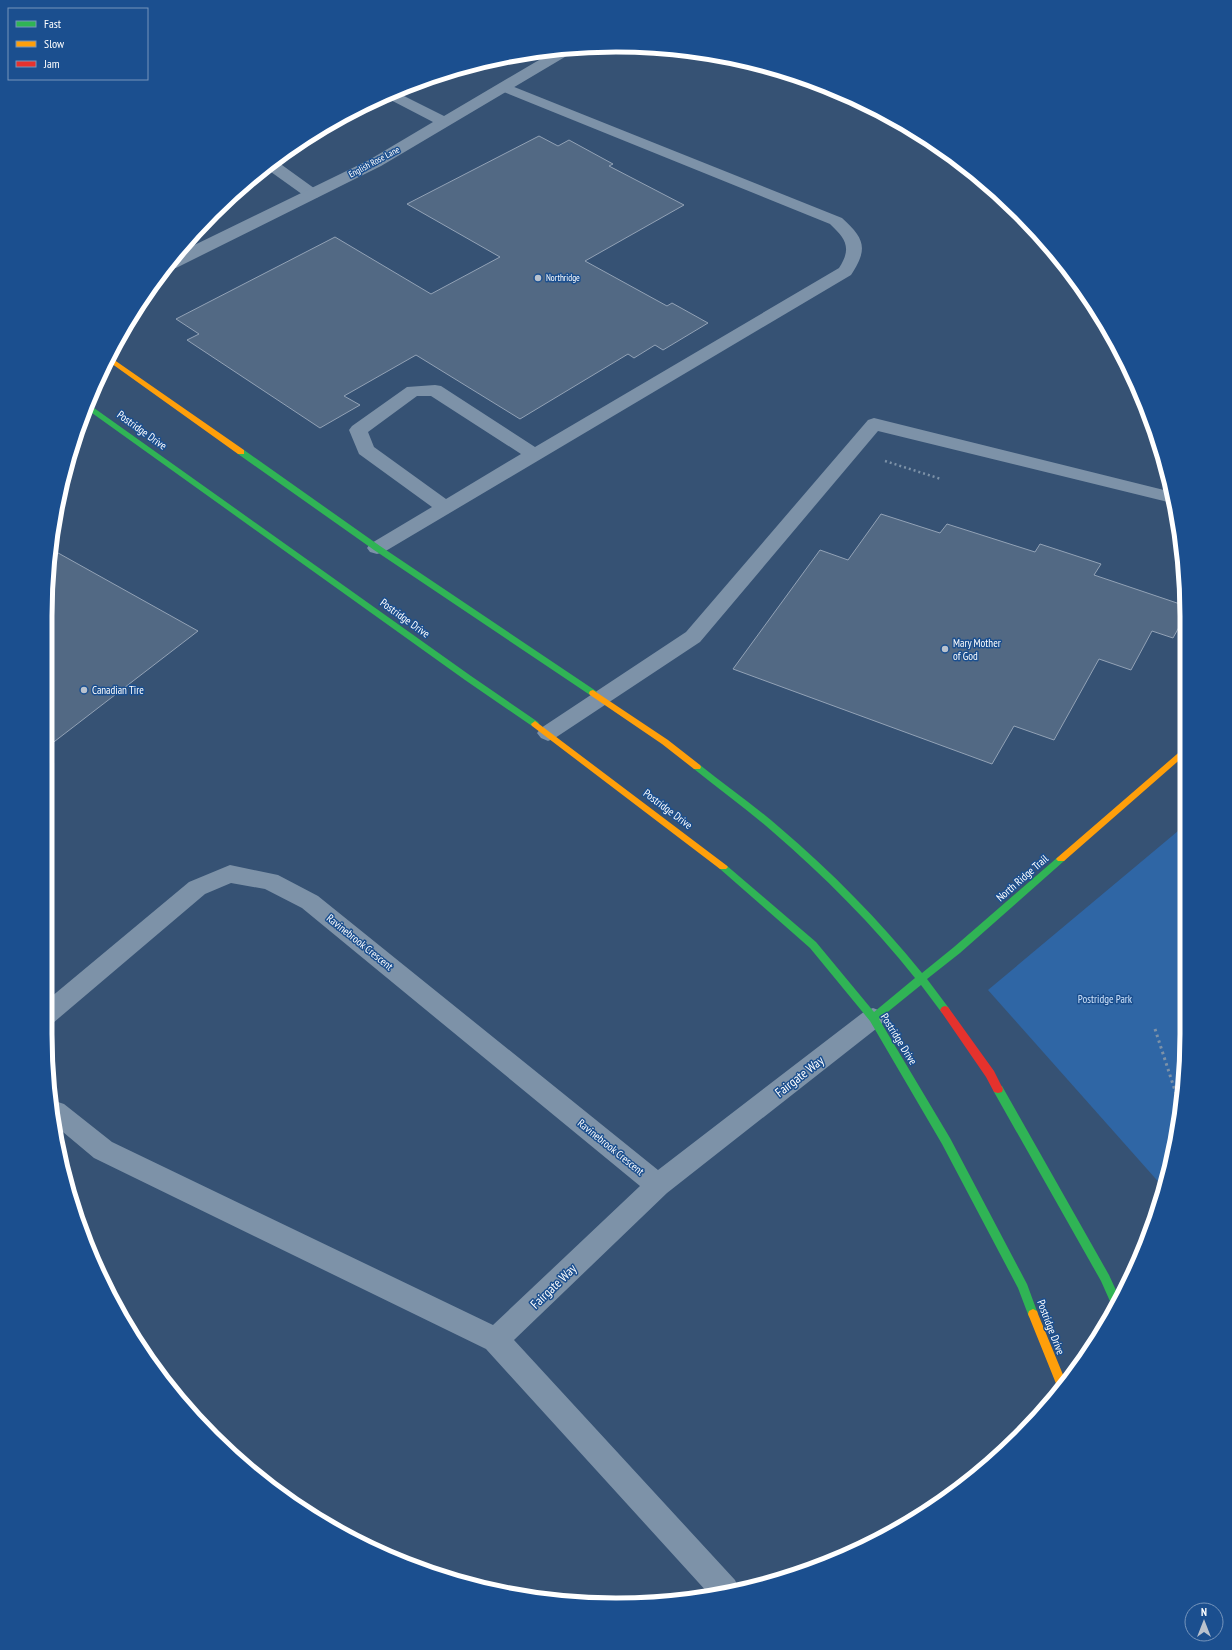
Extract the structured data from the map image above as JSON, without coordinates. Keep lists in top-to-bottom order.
{
  "streets": {
    "street": [
      "English Rose Lane",
      "Postridge Drive",
      "North Ridge Trail",
      "Ravinebrook Crescent",
      "Fairgate Way"
    ]
  },
  "crossings": [
    ["Postridge Drive", "North Ridge Trail"],
    ["Postridge Drive", "Fairgate Way"],
    ["North Ridge Trail", "Fairgate Way"],
    ["Ravinebrook Crescent", "Fairgate Way"]
  ],
  "parks": ["Postridge Park"],
  "places": ["Northridge", "Mary Mother of God", "Canadian Tire"],
  "legend": ["Fast", "Slow", "Jam"],
  "north": "top"
}
